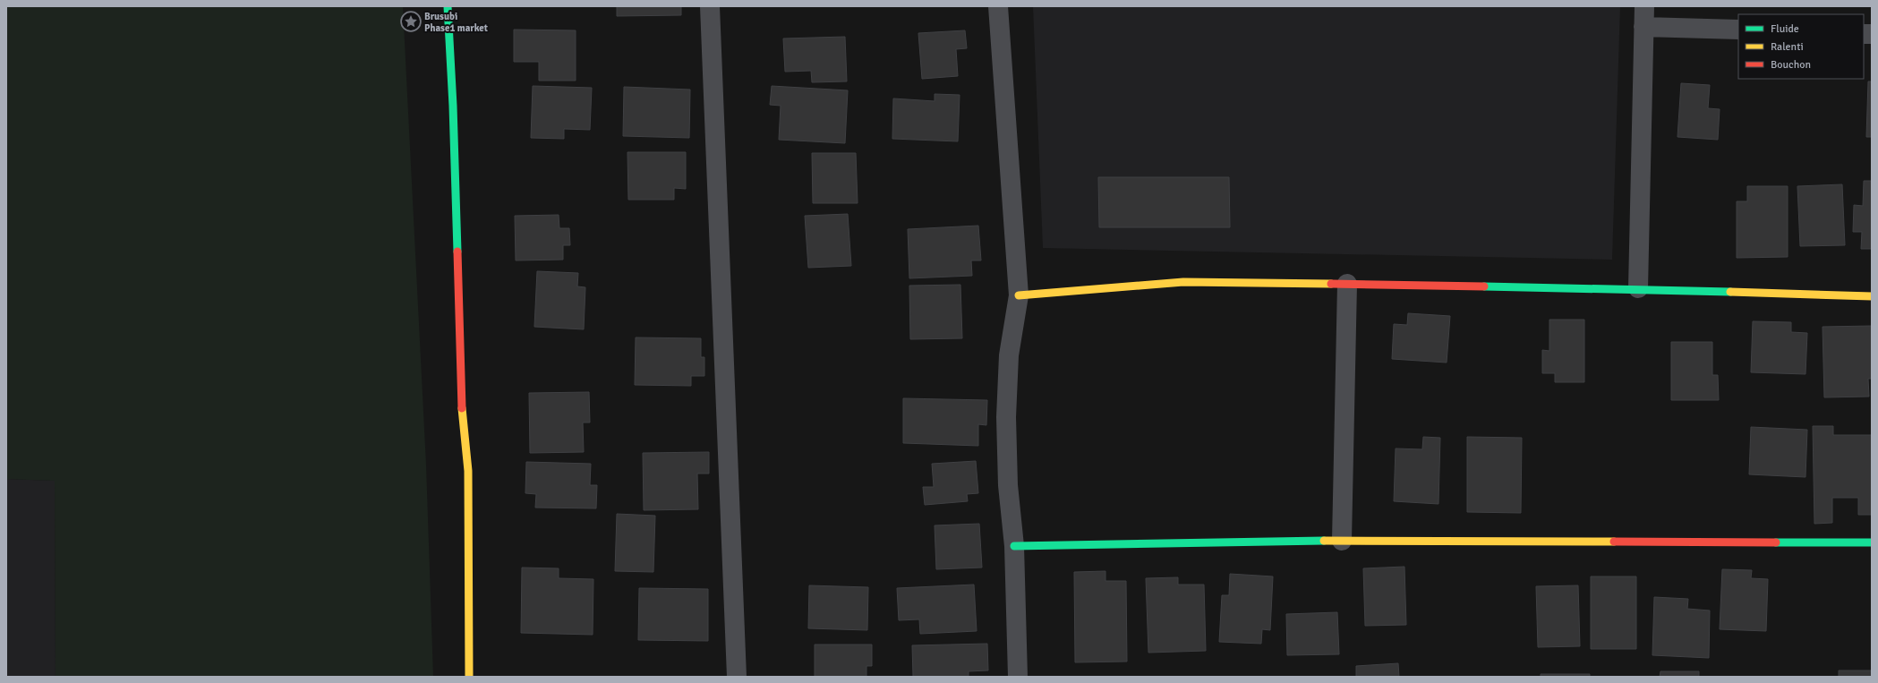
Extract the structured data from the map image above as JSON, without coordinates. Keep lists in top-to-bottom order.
{
  "places": {
    "place": ["Brusubi Phase1 market"]
  },
  "legend": ["Fluide", "Ralenti", "Bouchon"]
}
